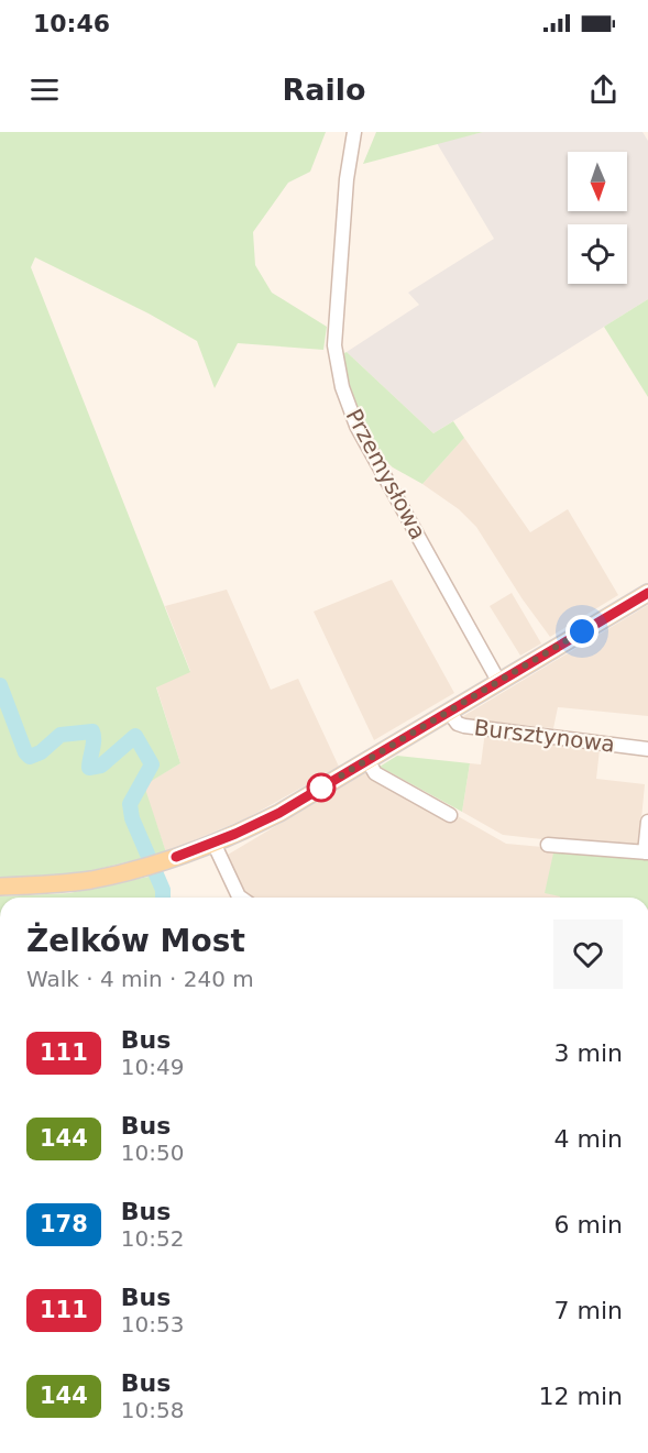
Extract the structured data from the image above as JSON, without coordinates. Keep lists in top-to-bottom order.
{
  "streets": {
    "street": ["Przemysłowa", "Bursztynowa"]
  },
  "lines": ["bus line 111"],
  "north": "bottom",
  "page": {
    "status": "10:46",
    "header": "Railo",
    "heading": ["Żelków Most", "Walk · 4 min · 240 m"],
    "list": [
      {
        "mark": "111",
        "name": "Bus",
        "note": "10:49",
        "value": "3 min"
      },
      {
        "mark": "144",
        "name": "Bus",
        "note": "10:50",
        "value": "4 min"
      },
      {
        "mark": "178",
        "name": "Bus",
        "note": "10:52",
        "value": "6 min"
      },
      {
        "mark": "111",
        "name": "Bus",
        "note": "10:53",
        "value": "7 min"
      },
      {
        "mark": "144",
        "name": "Bus",
        "note": "10:58",
        "value": "12 min"
      }
    ]
  }
}
